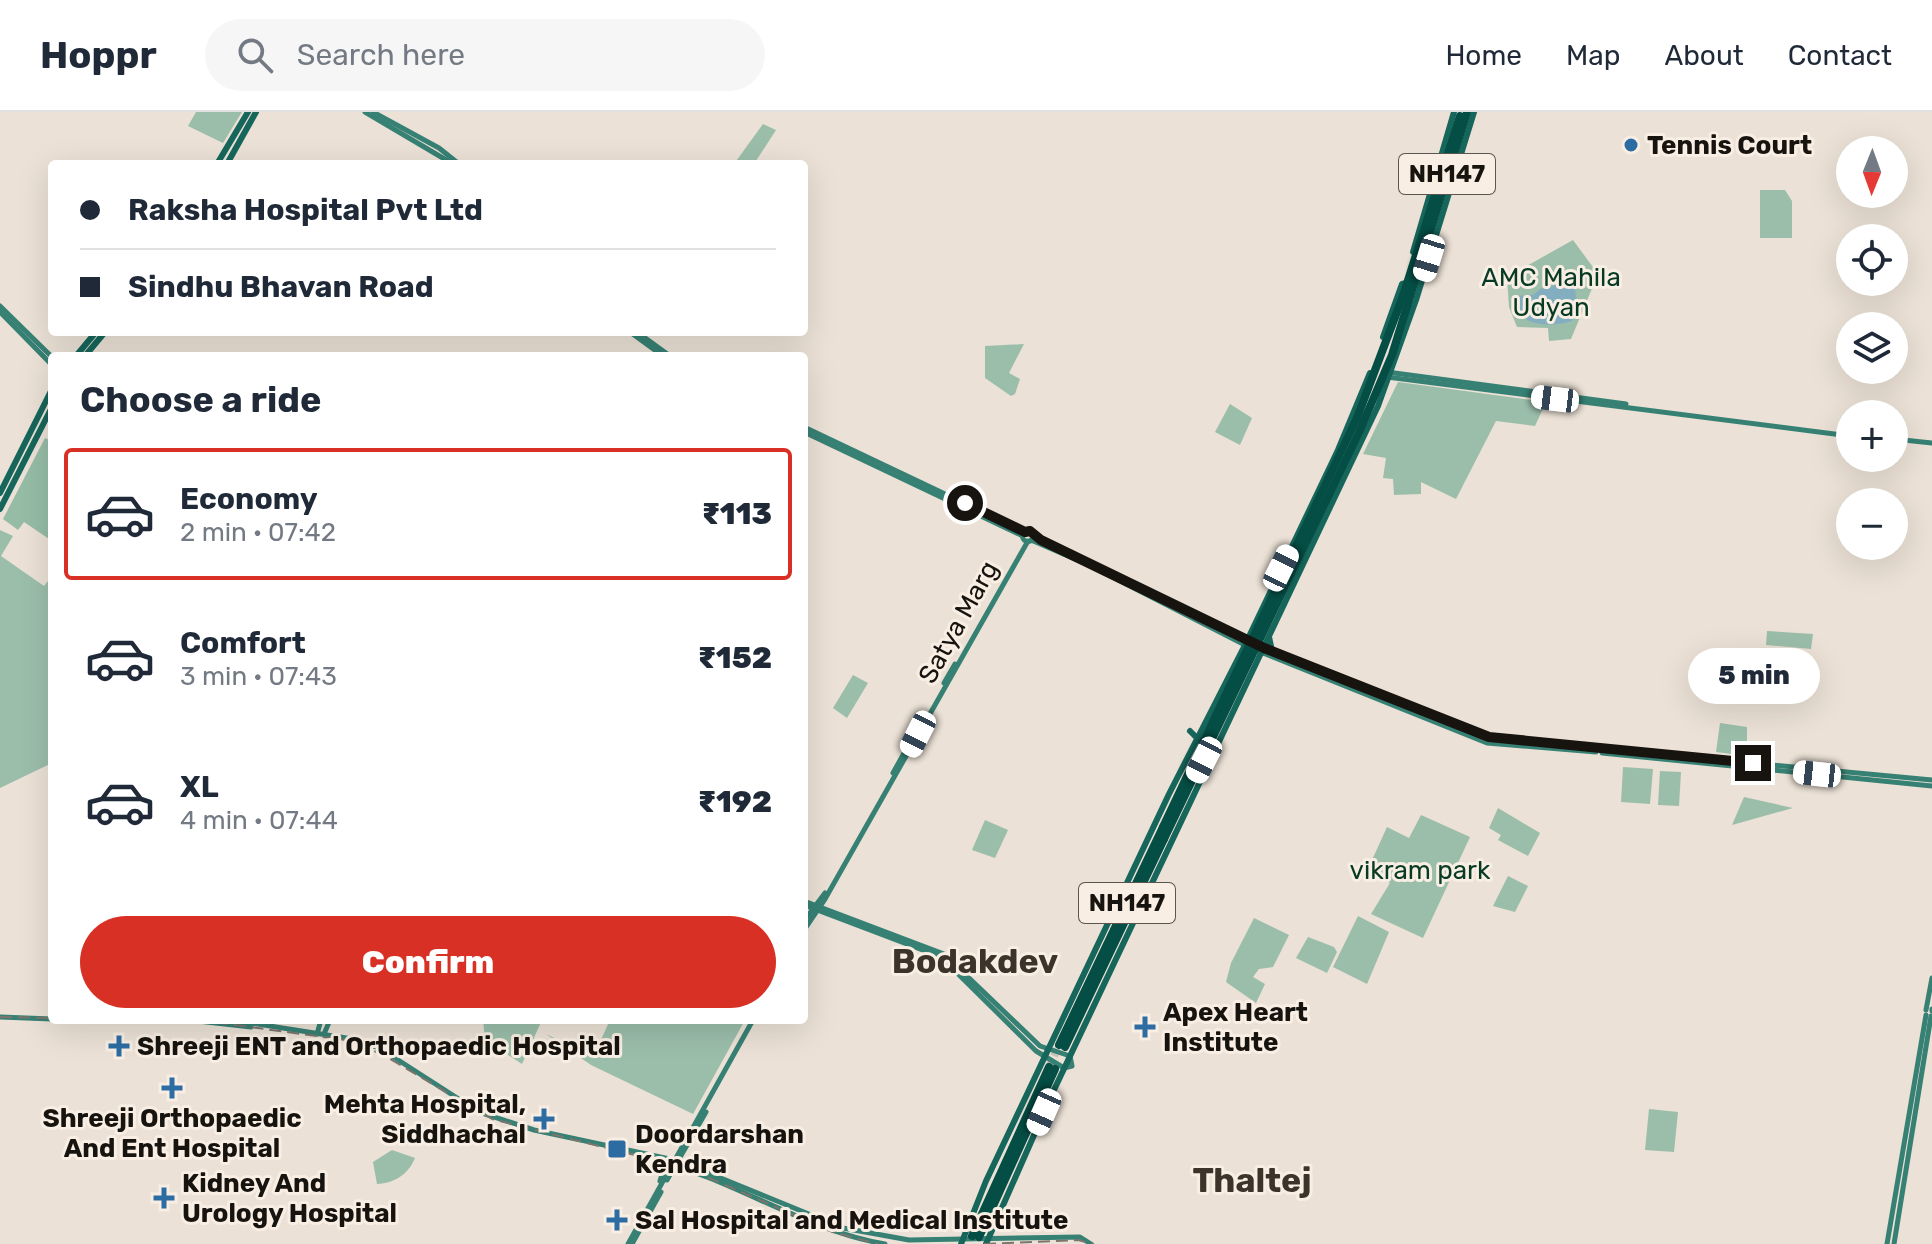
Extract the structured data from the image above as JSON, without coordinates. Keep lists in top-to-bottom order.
{
  "streets": {
    "highway": ["NH147"],
    "main road": ["Satya Marg"]
  },
  "districts": ["Bodakdev", "Thaltej"],
  "parks": ["AMC Mahila Udyan", "vikram park"],
  "places": {
    "other": ["Tennis Court"],
    "health": [
      "Apex Heart Institute",
      "Shreeji ENT and Orthopaedic Hospital",
      "Shreeji Orthopaedic And Ent Hospital",
      "Mehta Hospital, Siddhachal",
      "Kidney And Urology Hospital",
      "Sal Hospital and Medical Institute"
    ],
    "transit": ["Doordarshan Kendra"]
  },
  "north": "bottom",
  "page": {
    "header": "Hoppr",
    "search": "Search here",
    "nav": [
      "Home",
      "Map",
      "About",
      "Contact"
    ],
    "map_buttons": ["+", "−"],
    "banner": ["Raksha Hospital Pvt Ltd", "Sindhu Bhavan Road"],
    "heading": "Choose a ride",
    "list": [
      {
        "name": "Economy",
        "note": "2 min · 07:42",
        "value": "₹113"
      },
      {
        "name": "Comfort",
        "note": "3 min · 07:43",
        "value": "₹152"
      },
      {
        "name": "XL",
        "note": "4 min · 07:44",
        "value": "₹192"
      }
    ],
    "bubble": "5 min",
    "buttons": "Confirm"
  }
}
